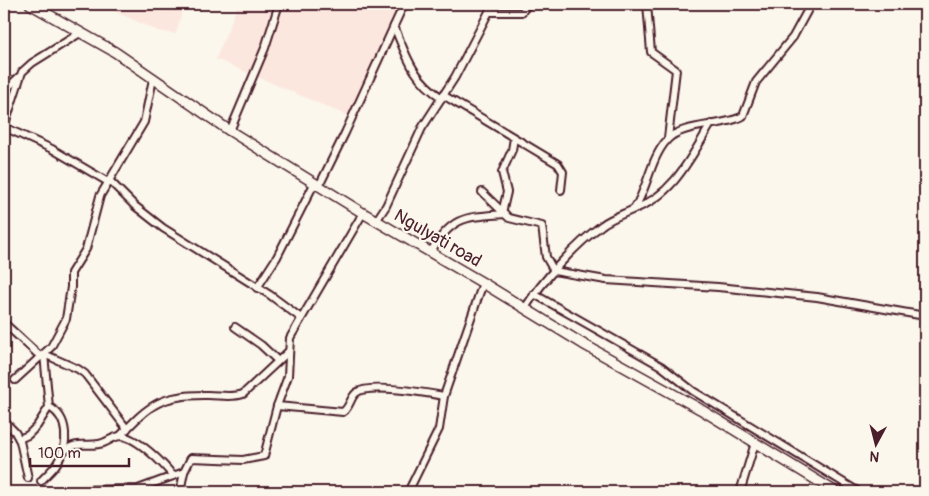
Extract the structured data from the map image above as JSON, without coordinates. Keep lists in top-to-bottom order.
{
  "streets": {
    "main road": ["Ngulyati road"]
  },
  "scale_bar": "100 m",
  "north": "bottom"
}
